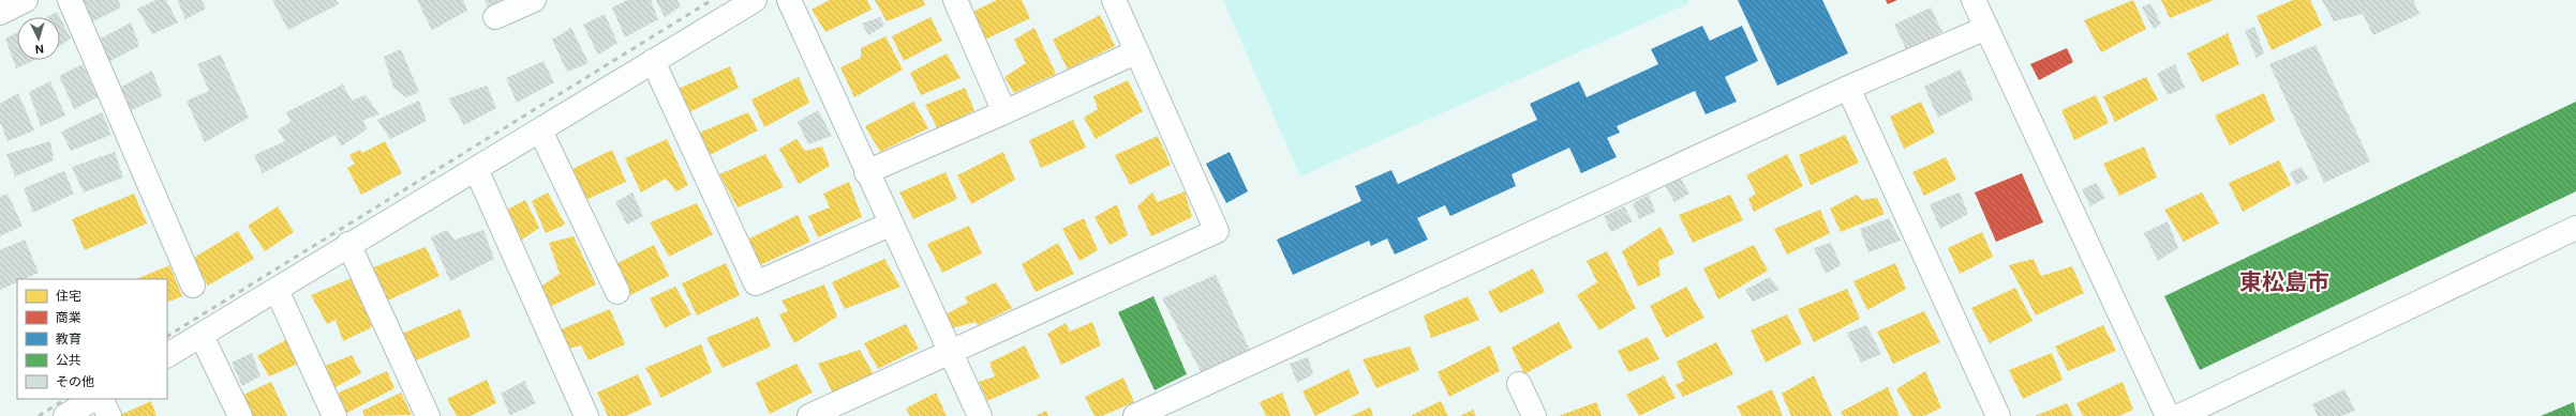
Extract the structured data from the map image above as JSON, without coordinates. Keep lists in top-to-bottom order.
{
  "districts": ["東松島市"],
  "legend": [
    "住宅",
    "商業",
    "教育",
    "公共",
    "その他"
  ],
  "north": "bottom"
}
